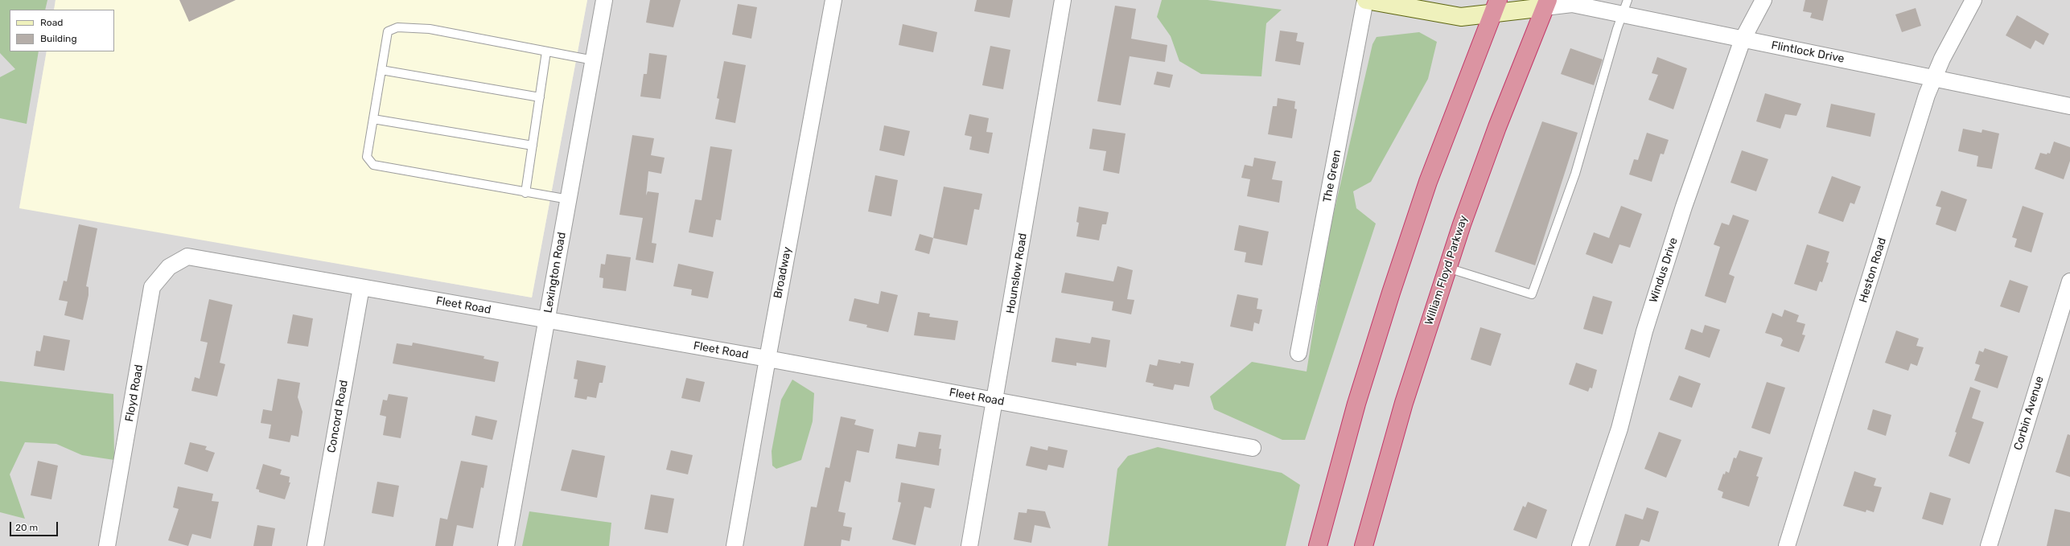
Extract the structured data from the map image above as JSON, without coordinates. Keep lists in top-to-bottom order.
{
  "streets": {
    "highway": ["William Floyd Parkway"],
    "street": [
      "Flintlock Drive",
      "The Green",
      "Windus Drive",
      "Heston Road",
      "Lexington Road",
      "Broadway",
      "Hounslow Road",
      "Fleet Road",
      "Floyd Road",
      "Corbin Avenue",
      "Concord Road"
    ]
  },
  "crossings": [
    ["Flintlock Drive", "William Floyd Parkway"],
    ["Flintlock Drive", "Windus Drive"],
    ["Flintlock Drive", "Heston Road"],
    ["Lexington Road", "Fleet Road"],
    ["Broadway", "Fleet Road"],
    ["Hounslow Road", "Fleet Road"],
    ["Fleet Road", "Floyd Road"],
    ["Fleet Road", "Concord Road"]
  ],
  "legend": ["Road", "Building"],
  "scale_bar": "20 m"
}
